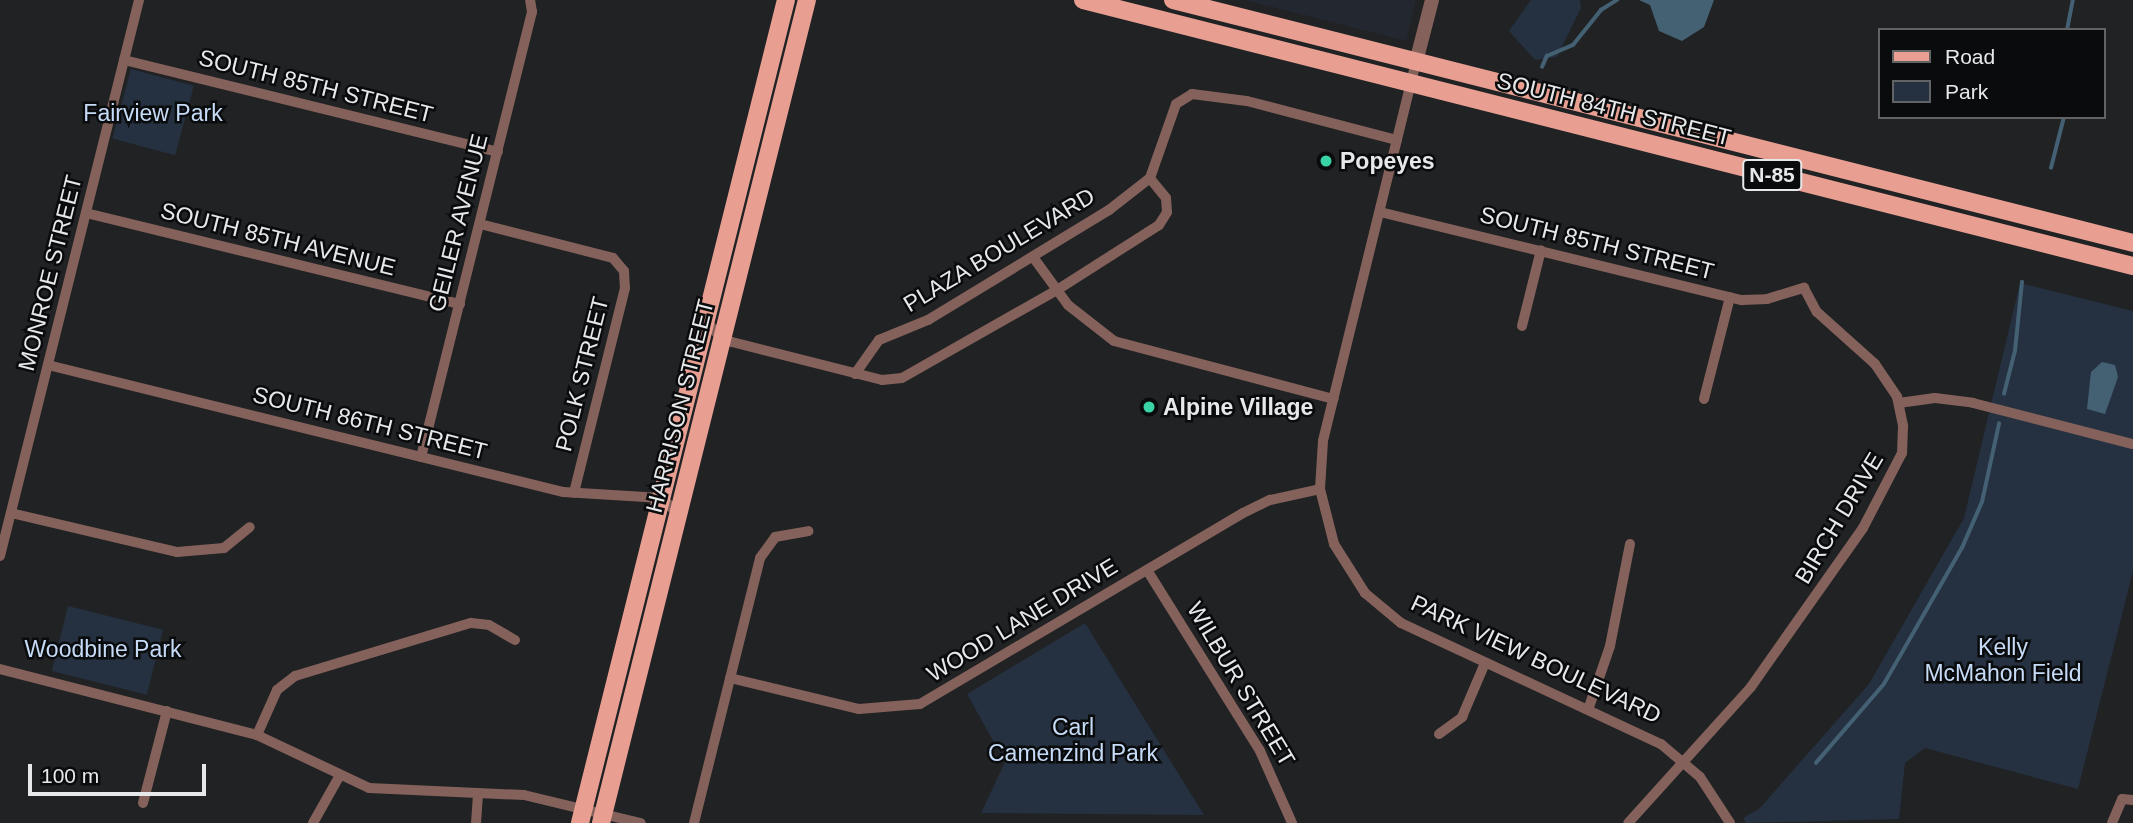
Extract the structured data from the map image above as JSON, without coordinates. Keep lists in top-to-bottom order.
{
  "streets": {
    "main road": ["SOUTH 84TH STREET", "N-85", "HARRISON STREET"],
    "street": [
      "SOUTH 85TH STREET",
      "GEILER AVENUE",
      "SOUTH 85TH AVENUE",
      "PLAZA BOULEVARD",
      "MONROE STREET",
      "POLK STREET",
      "SOUTH 86TH STREET",
      "BIRCH DRIVE",
      "WOOD LANE DRIVE",
      "PARK VIEW BOULEVARD",
      "WILBUR STREET"
    ]
  },
  "crossings": [
    ["SOUTH 85TH STREET", "GEILER AVENUE"],
    ["SOUTH 85TH STREET", "MONROE STREET"],
    ["SOUTH 85TH STREET", "BIRCH DRIVE"],
    ["SOUTH 85TH STREET", "PARK VIEW BOULEVARD"],
    ["SOUTH 84TH STREET", "PARK VIEW BOULEVARD"],
    ["GEILER AVENUE", "SOUTH 85TH AVENUE"],
    ["GEILER AVENUE", "POLK STREET"],
    ["GEILER AVENUE", "SOUTH 86TH STREET"],
    ["SOUTH 85TH AVENUE", "MONROE STREET"],
    ["PLAZA BOULEVARD", "PARK VIEW BOULEVARD"],
    ["MONROE STREET", "SOUTH 86TH STREET"],
    ["POLK STREET", "SOUTH 86TH STREET"],
    ["HARRISON STREET", "SOUTH 86TH STREET"],
    ["BIRCH DRIVE", "PARK VIEW BOULEVARD"],
    ["WOOD LANE DRIVE", "PARK VIEW BOULEVARD"],
    ["WOOD LANE DRIVE", "WILBUR STREET"]
  ],
  "parks": [
    "Fairview Park",
    "Kelly McMahon Field",
    "Woodbine Park",
    "Carl Camenzind Park"
  ],
  "places": ["Popeyes", "Alpine Village"],
  "legend": ["Road", "Park"],
  "scale_bar": "100 m"
}
